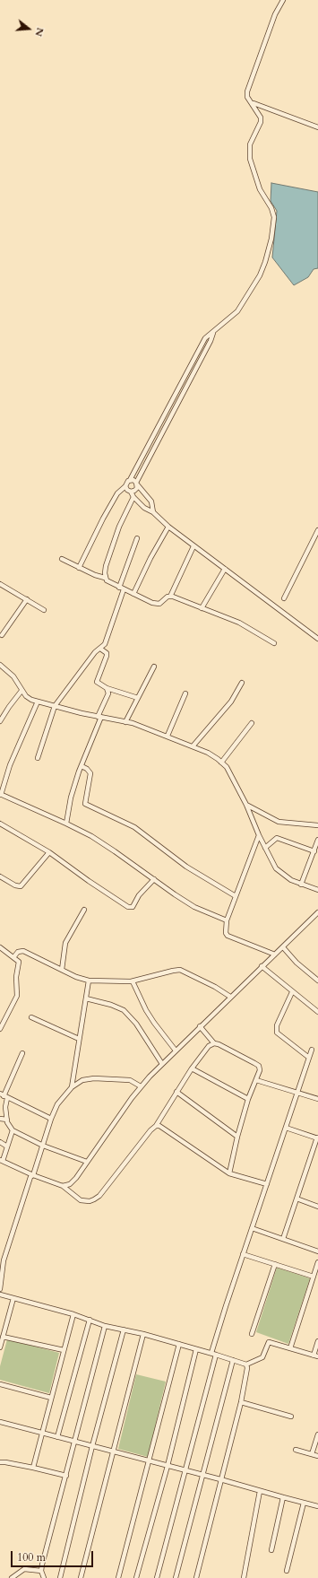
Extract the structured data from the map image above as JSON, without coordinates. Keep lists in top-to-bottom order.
{
  "scale_bar": "100 m",
  "north": "right"
}
